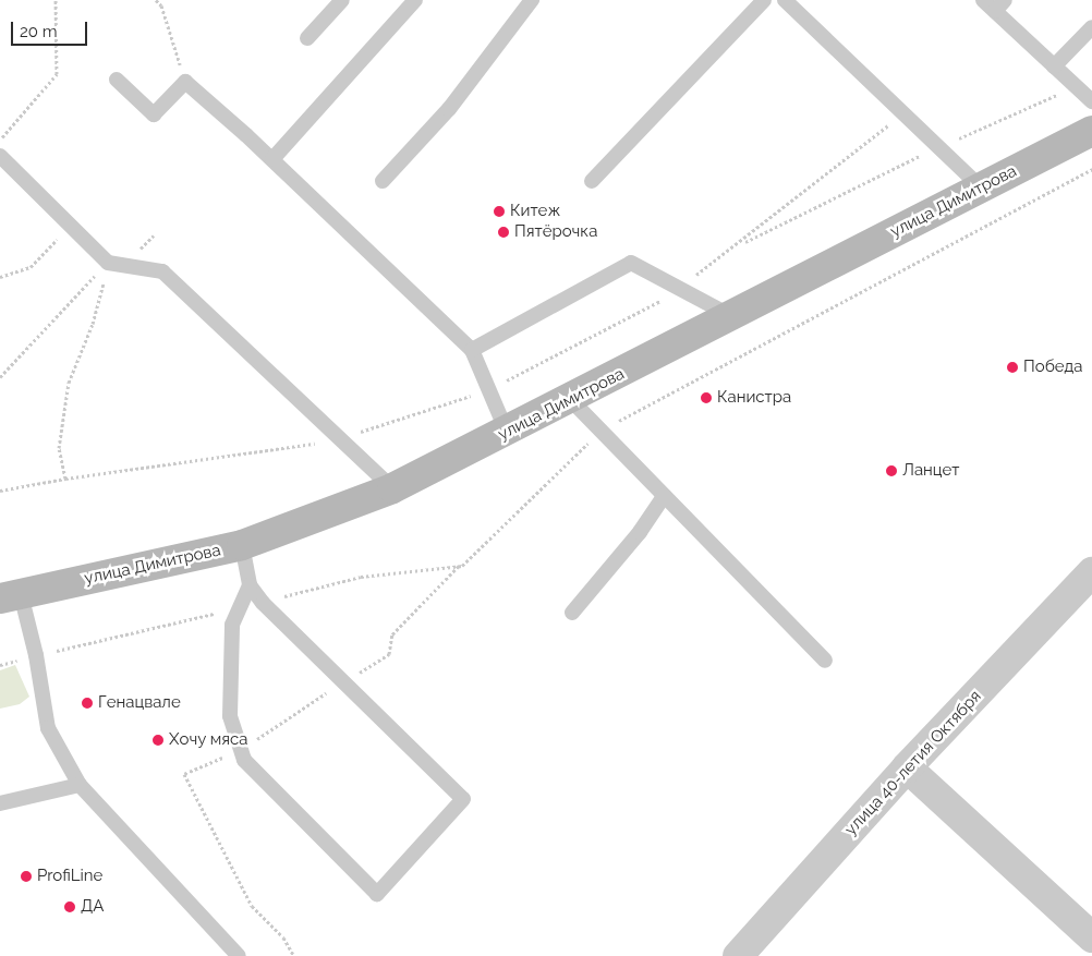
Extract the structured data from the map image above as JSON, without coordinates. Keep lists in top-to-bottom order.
{
  "streets": {
    "main road": ["улица Димитрова"],
    "street": ["улица 40-летия Октября"]
  },
  "places": [
    "Китеж",
    "Пятёрочка",
    "Победа",
    "Канистра",
    "Ланцет",
    "Генацвале",
    "Хочу мяса",
    "ProfiLine",
    "ДА"
  ],
  "scale_bar": "20 m"
}
